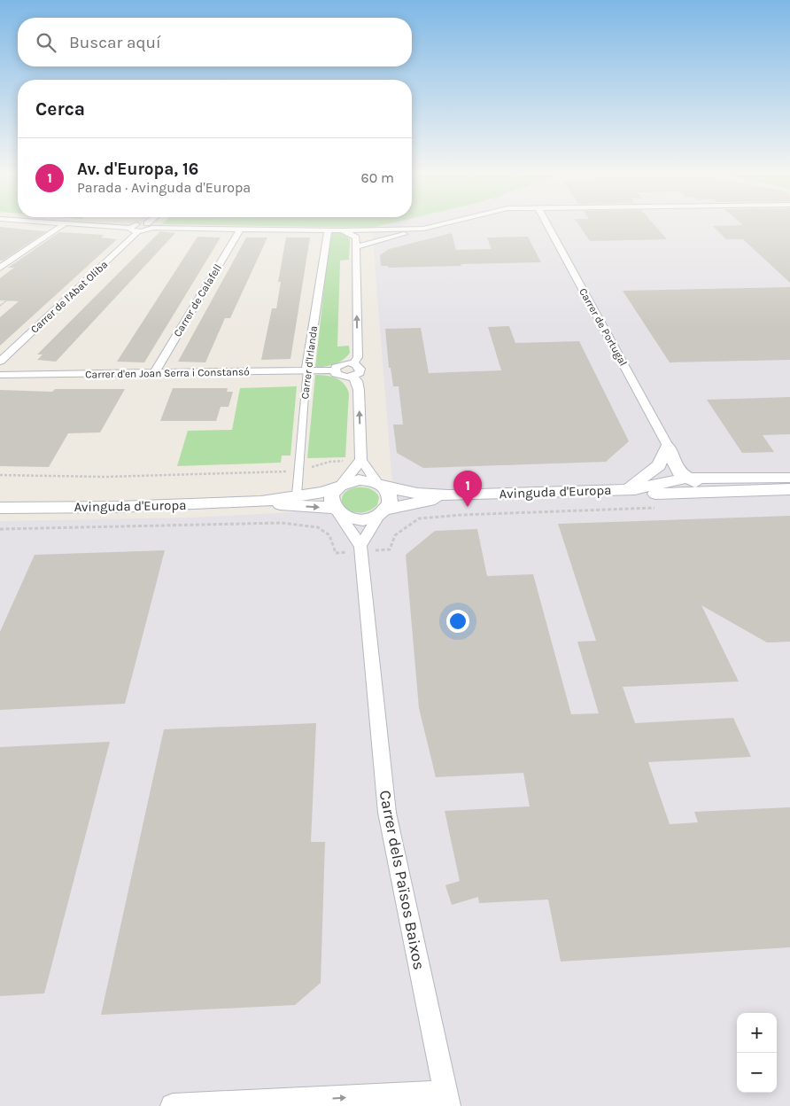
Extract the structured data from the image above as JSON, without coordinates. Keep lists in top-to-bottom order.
{
  "streets": {
    "street": [
      "Carrer de l'Abat Oliba",
      "Carrer de Calafell",
      "Carrer de Portugal",
      "Carrer d'Irlanda",
      "Carrer d'en Joan Serra i Constansó",
      "Avinguda d'Europa",
      "Carrer dels Països Baixos"
    ]
  },
  "crossings": [
    ["Carrer de Calafell", "Carrer d'en Joan Serra i Constansó"],
    ["Carrer d'Irlanda", "Carrer d'en Joan Serra i Constansó"],
    ["Carrer d'Irlanda", "Avinguda d'Europa"],
    ["Avinguda d'Europa", "Carrer dels Països Baixos"]
  ],
  "page": {
    "search": "Buscar aquí",
    "heading": "Cerca",
    "list": [
      {
        "mark": "1",
        "name": "Av. d'Europa, 16",
        "note": "Parada · Avinguda d'Europa",
        "value": "60 m"
      }
    ],
    "pins": "1",
    "map_buttons": ["+", "−"]
  }
}
